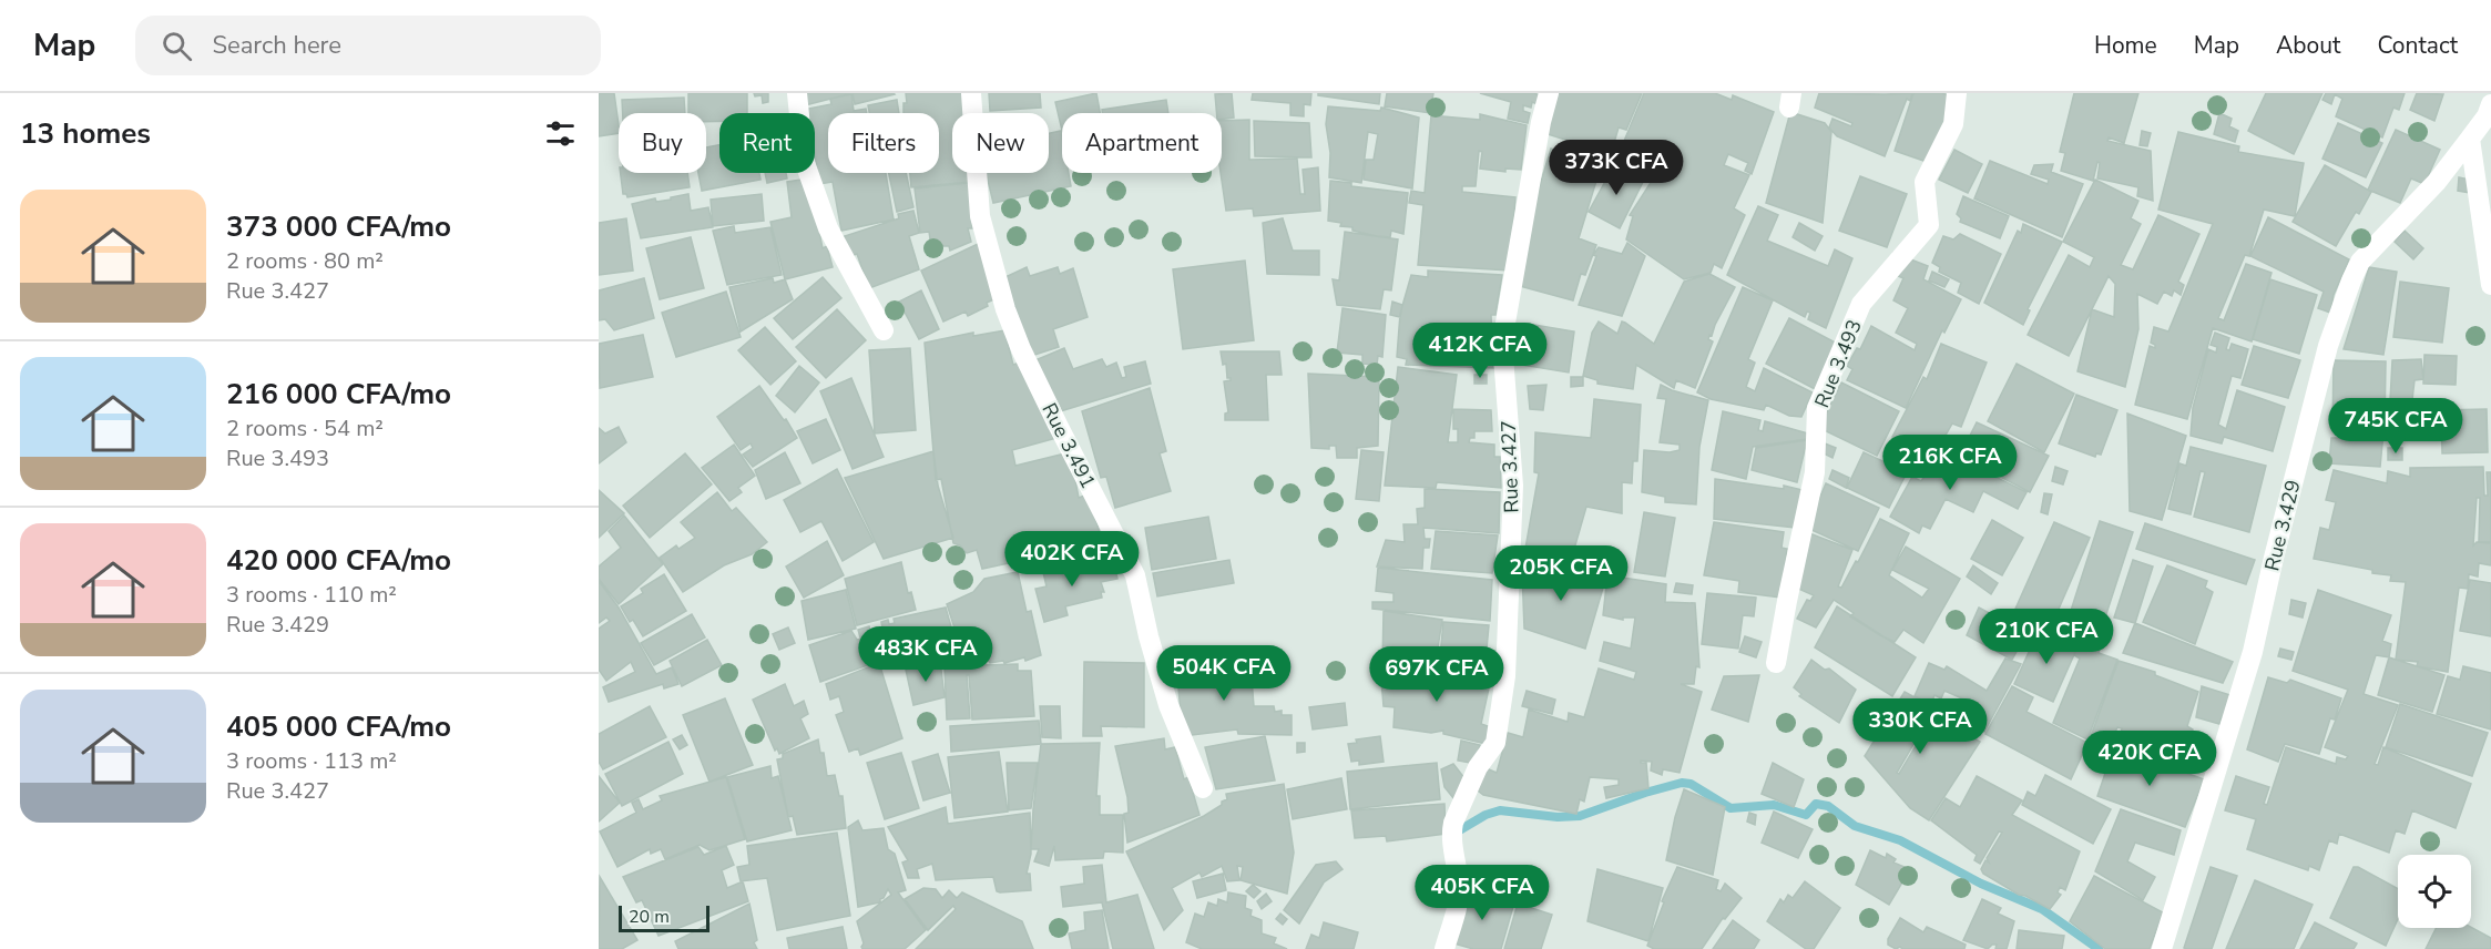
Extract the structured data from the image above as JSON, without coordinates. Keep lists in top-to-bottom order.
{
  "streets": {
    "street": [
      "Rue 3.493",
      "Rue 3.491",
      "Rue 3.427",
      "Rue 3.429"
    ]
  },
  "scale_bar": "20 m",
  "page": {
    "header": "Map",
    "search": "Search here",
    "nav": [
      "Home",
      "Map",
      "About",
      "Contact"
    ],
    "heading": "13 homes",
    "chip": [
      "Buy",
      "Rent",
      "Filters",
      "New",
      "Apartment"
    ],
    "price": [
      "373K CFA",
      "412K CFA",
      "745K CFA",
      "216K CFA",
      "402K CFA",
      "205K CFA",
      "210K CFA",
      "483K CFA",
      "504K CFA",
      "697K CFA",
      "330K CFA",
      "420K CFA",
      "405K CFA"
    ],
    "list": [
      {
        "name": "373 000 CFA/mo",
        "note": "2 rooms · 80 m² · Rue 3.427"
      },
      {
        "name": "216 000 CFA/mo",
        "note": "2 rooms · 54 m² · Rue 3.493"
      },
      {
        "name": "420 000 CFA/mo",
        "note": "3 rooms · 110 m² · Rue 3.429"
      },
      {
        "name": "405 000 CFA/mo",
        "note": "3 rooms · 113 m² · Rue 3.427"
      }
    ],
    "scale": "20 m"
  }
}
